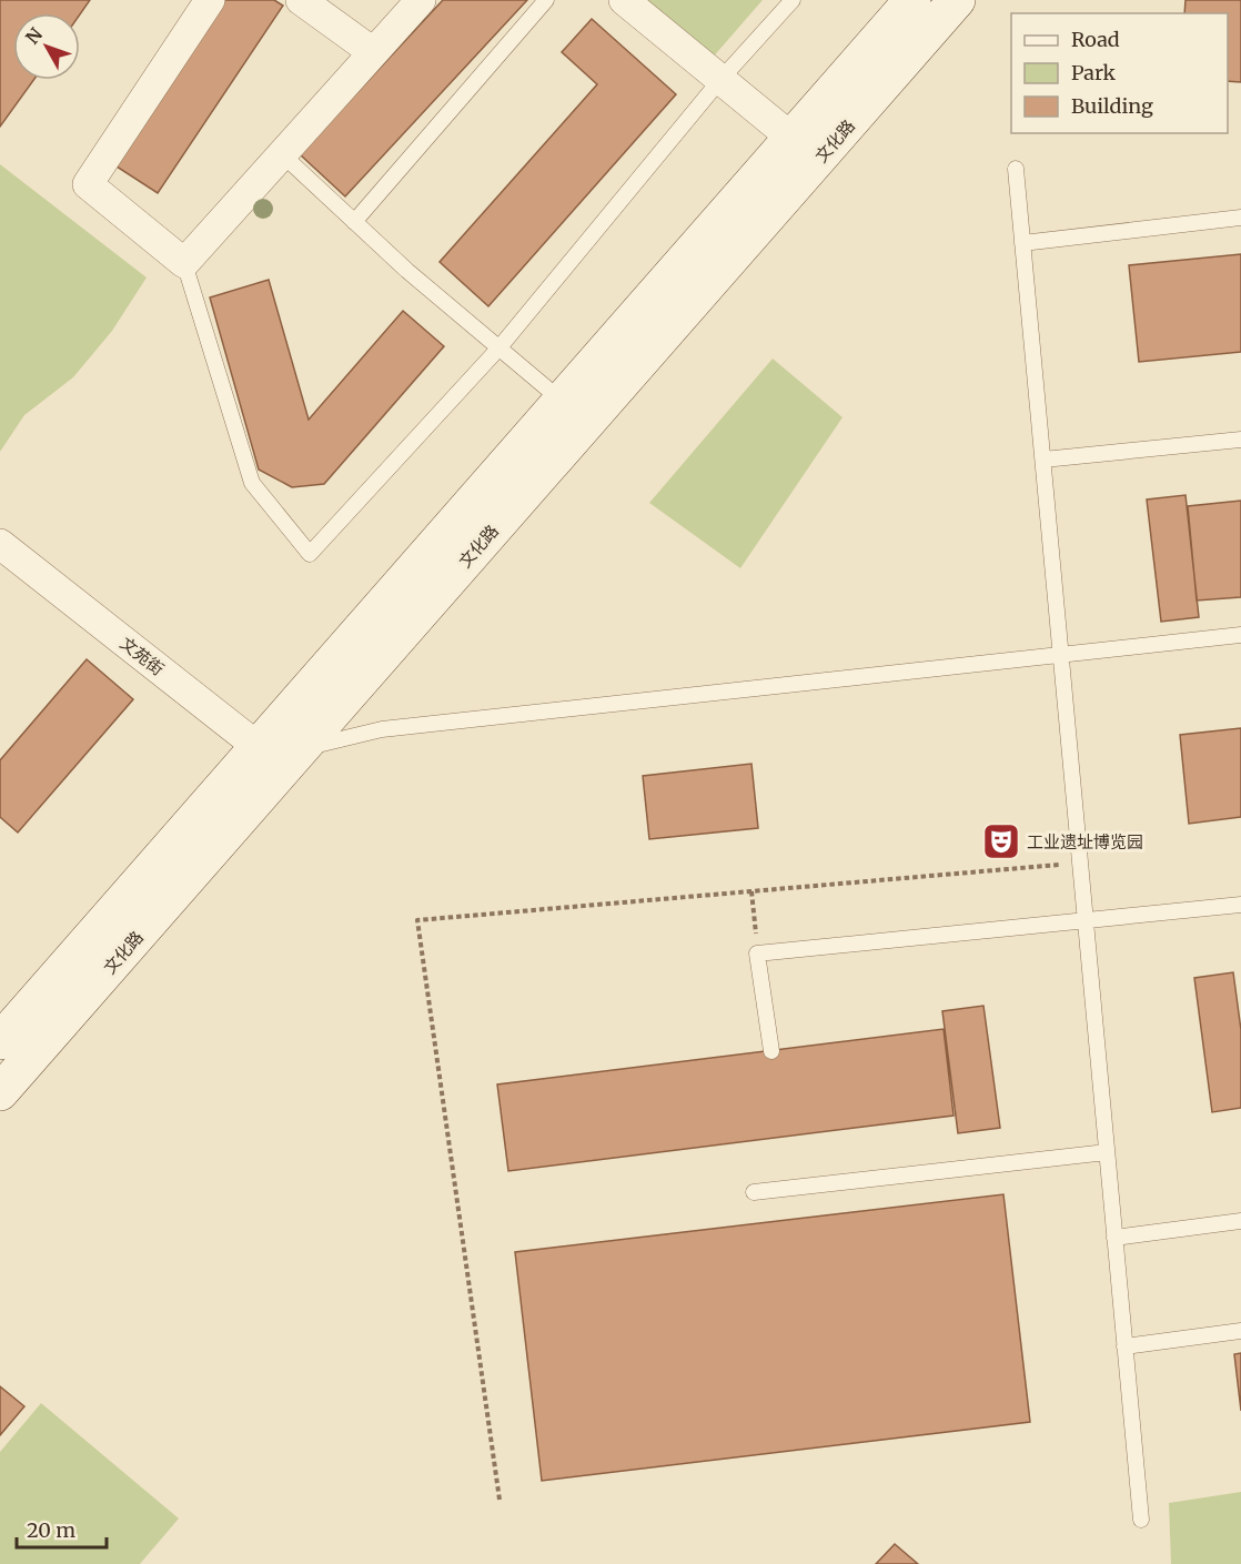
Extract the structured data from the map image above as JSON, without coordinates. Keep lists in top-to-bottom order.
{
  "streets": {
    "main road": ["文化路"],
    "street": ["文苑街"]
  },
  "crossings": [
    ["文化路", "文苑街"]
  ],
  "places": {
    "theatre": ["工业遗址博览园"]
  },
  "legend": ["Road", "Park", "Building"],
  "scale_bar": "20 m",
  "north": "top left"
}
